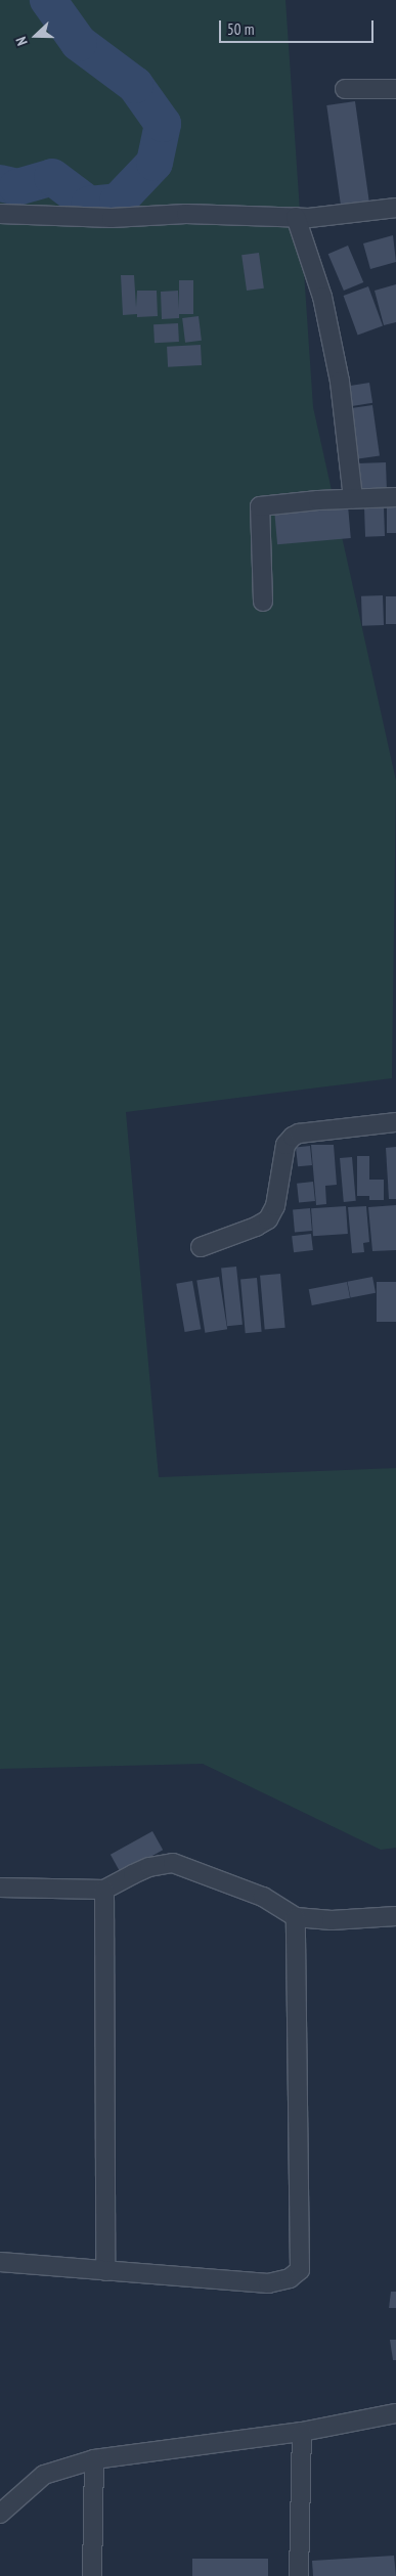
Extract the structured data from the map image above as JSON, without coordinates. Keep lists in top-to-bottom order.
{
  "scale_bar": "50 m",
  "north": "left"
}
